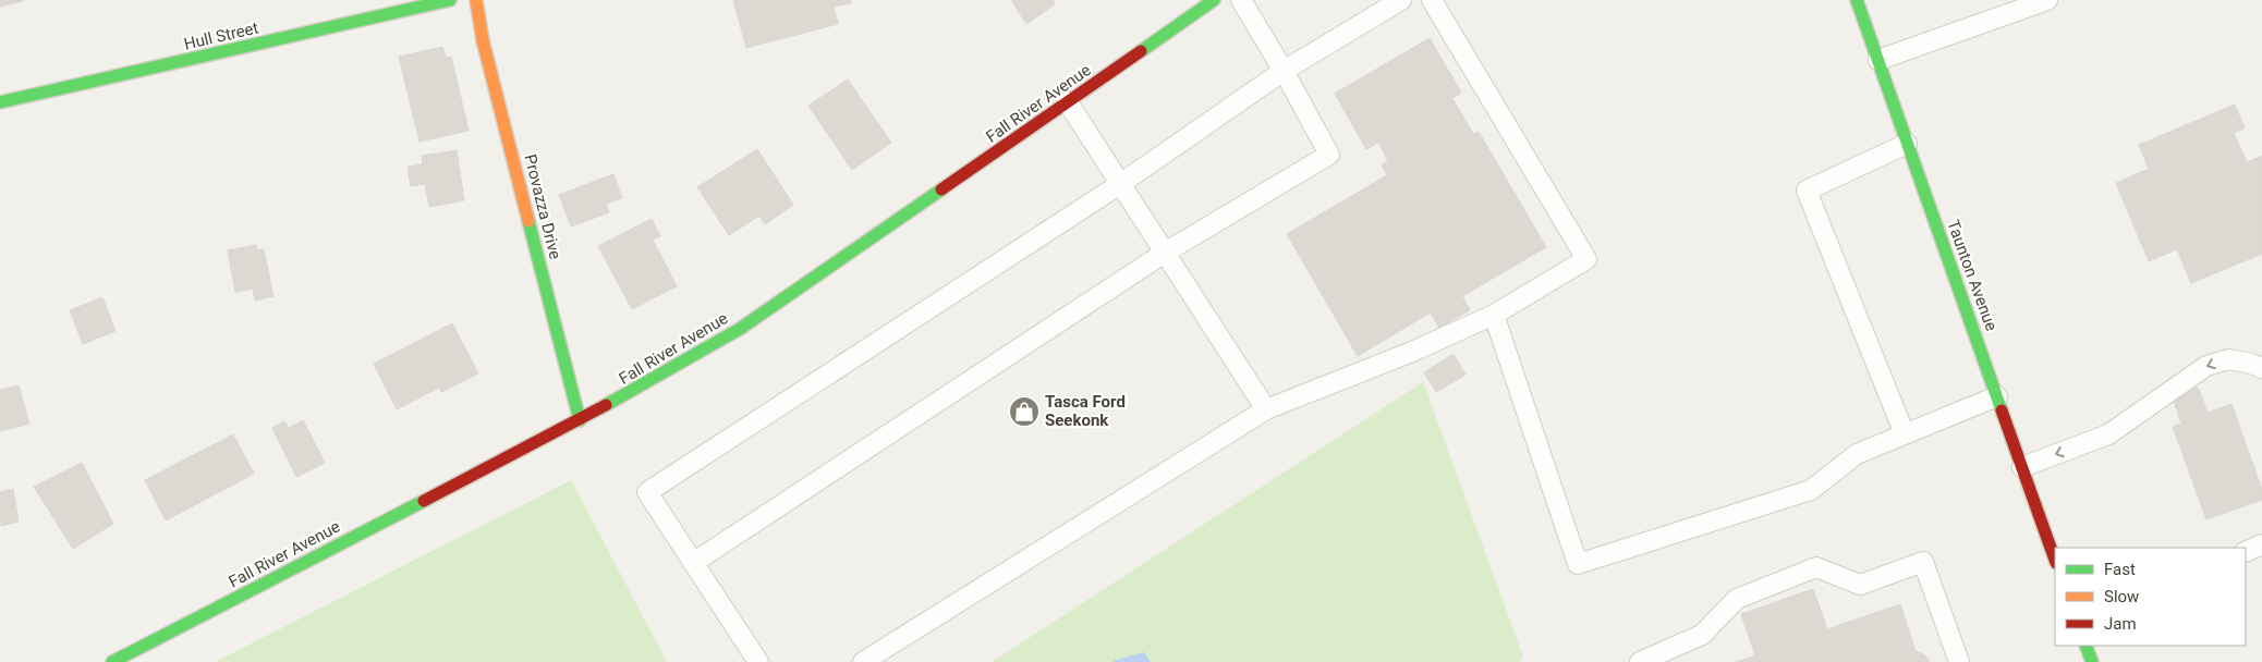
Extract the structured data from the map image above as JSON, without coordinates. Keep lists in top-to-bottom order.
{
  "streets": {
    "main road": [
      "Hull Street",
      "Fall River Avenue",
      "Provazza Drive",
      "Taunton Avenue"
    ]
  },
  "crossings": [
    ["Fall River Avenue", "Provazza Drive"]
  ],
  "places": {
    "shop": ["Tasca Ford Seekonk"]
  },
  "legend": ["Fast", "Slow", "Jam"]
}
